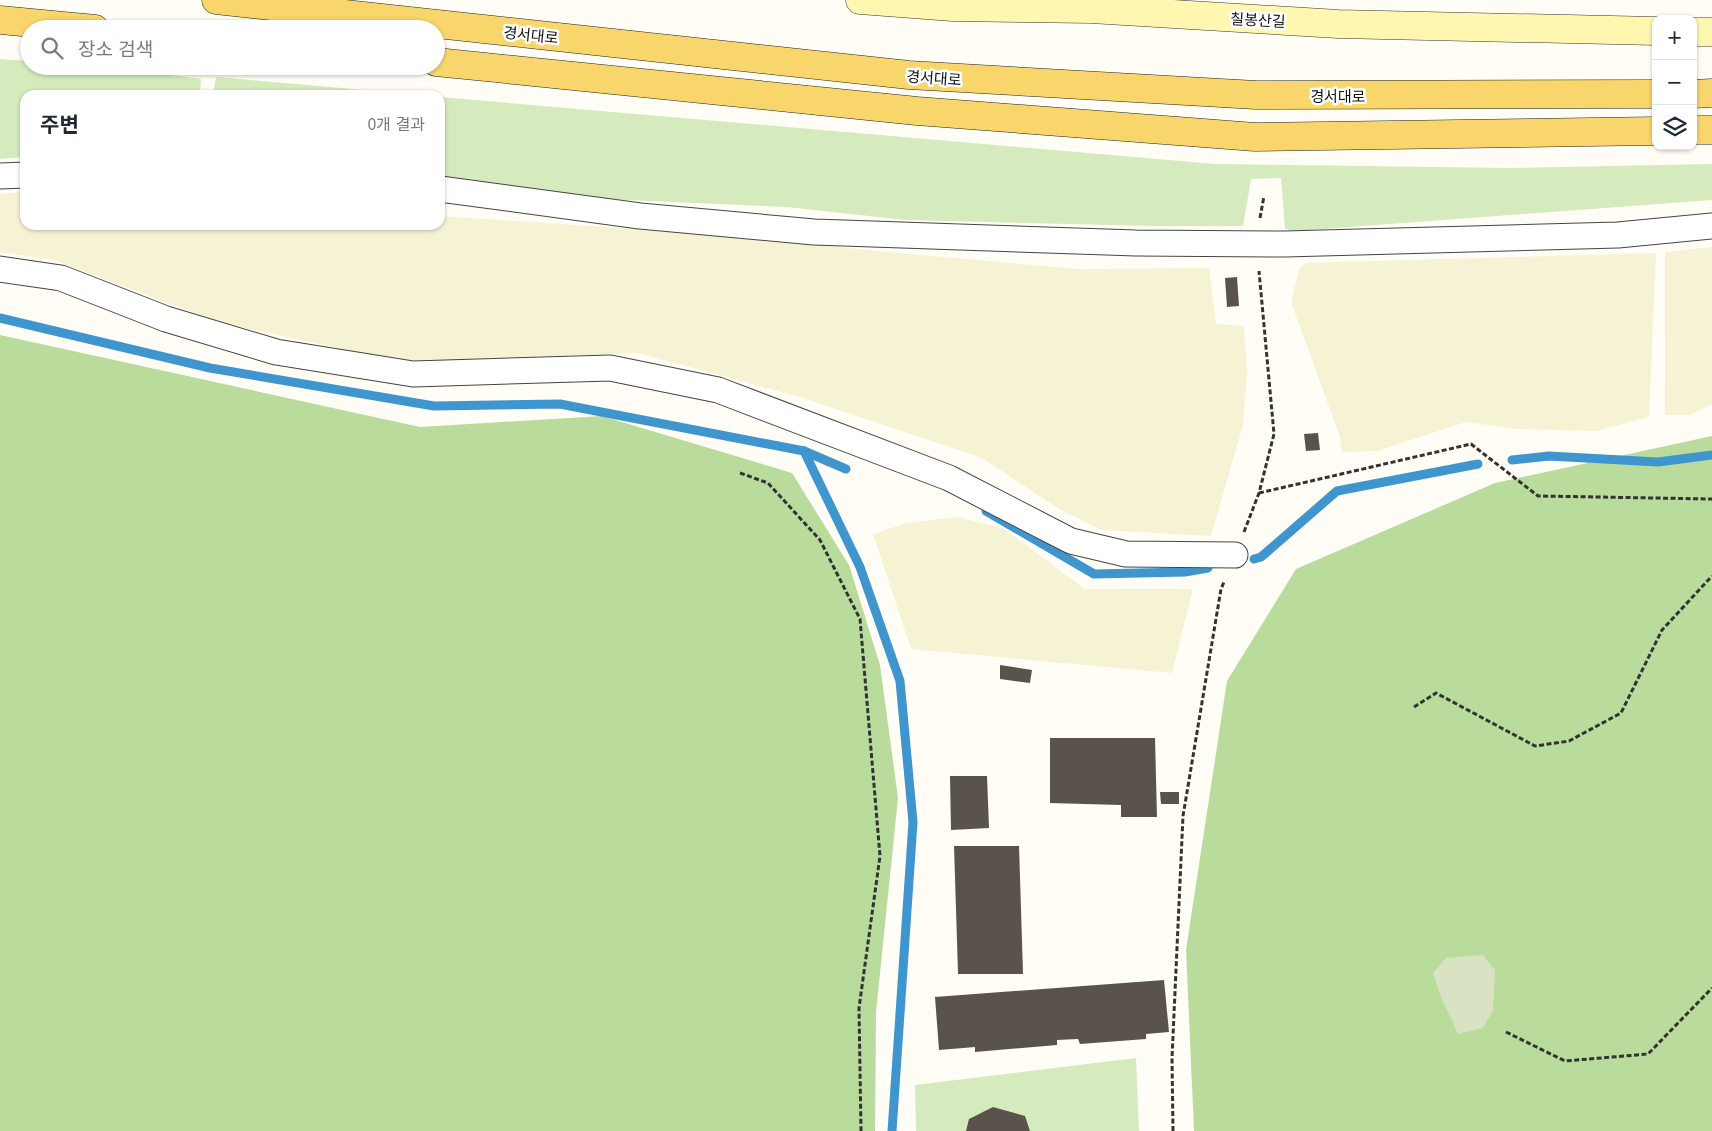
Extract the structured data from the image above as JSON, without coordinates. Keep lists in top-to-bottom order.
{
  "streets": {
    "main road": ["경서대로"],
    "street": ["칠봉산길"]
  },
  "page": {
    "map_buttons": ["+", "−"],
    "search": "장소 검색",
    "heading": ["주변", "0개 결과"]
  }
}
